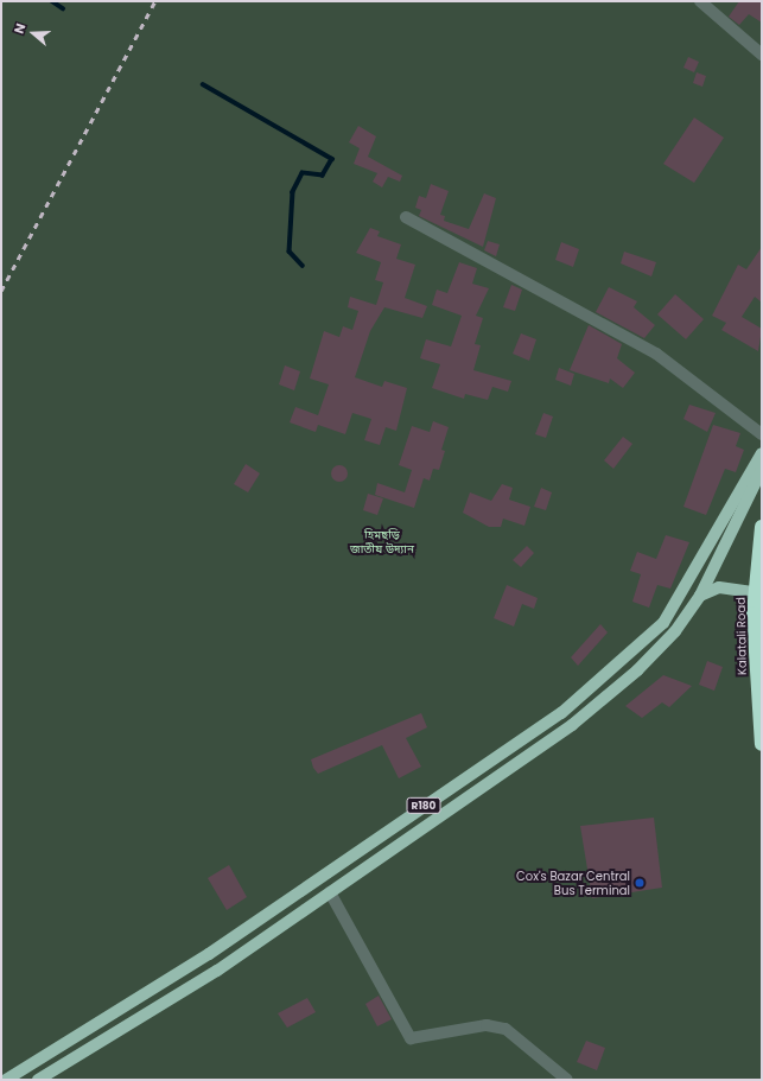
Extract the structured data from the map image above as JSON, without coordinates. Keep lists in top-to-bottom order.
{
  "streets": {
    "highway": ["Kalatali Road"],
    "main road": ["R180"]
  },
  "parks": ["হিমছড়ি জাতীয় উদ্যান"],
  "places": ["Cox's Bazar Central Bus Terminal"],
  "north": "left"
}
